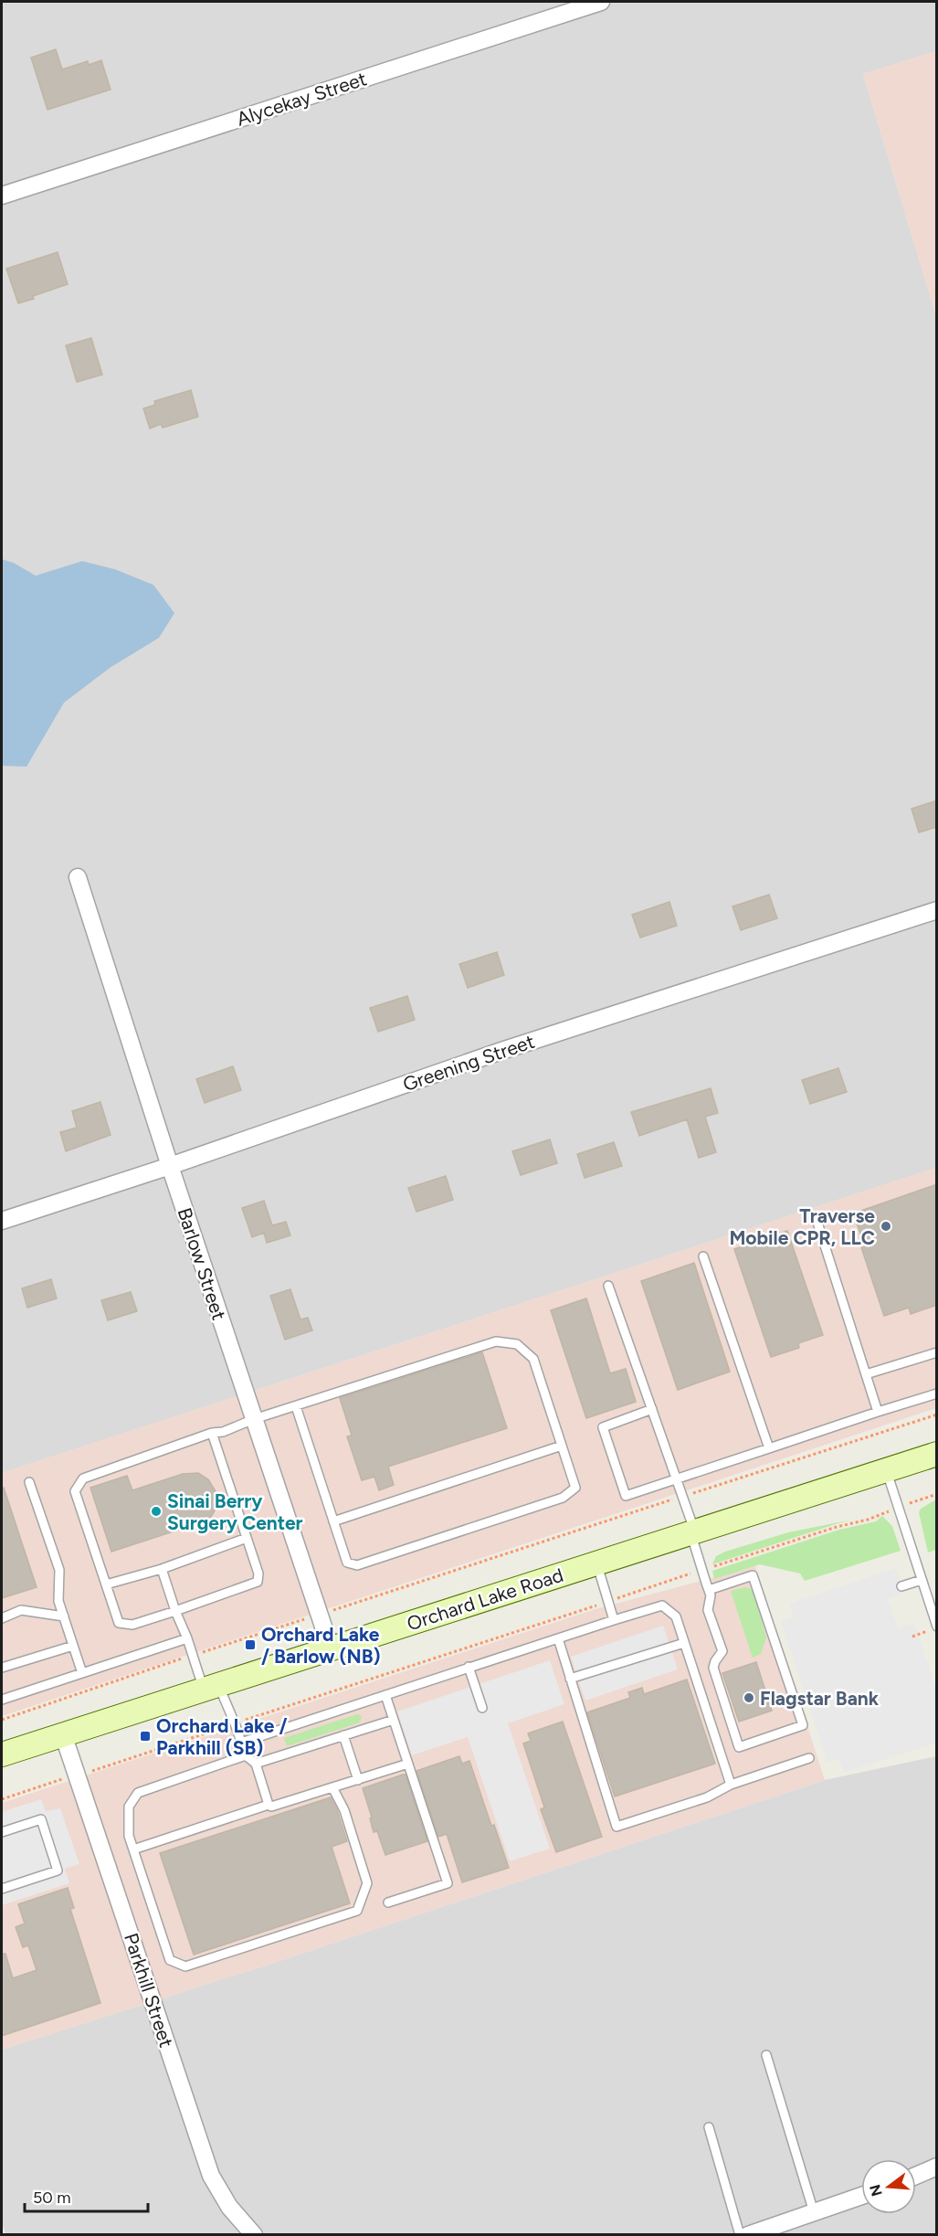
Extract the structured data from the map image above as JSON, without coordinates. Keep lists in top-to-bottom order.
{
  "streets": {
    "main road": ["Orchard Lake Road"],
    "street": [
      "Alycekay Street",
      "Greening Street",
      "Barlow Street",
      "Parkhill Street"
    ]
  },
  "crossings": [
    ["Greening Street", "Barlow Street"],
    ["Barlow Street", "Orchard Lake Road"],
    ["Orchard Lake Road", "Parkhill Street"]
  ],
  "places": {
    "other": ["Traverse Mobile CPR, LLC", "Sinai Berry Surgery Center", "Flagstar Bank"],
    "transit": ["Orchard Lake / Barlow (NB)", "Orchard Lake / Parkhill (SB)"]
  },
  "scale_bar": "50 m",
  "north": "left"
}
